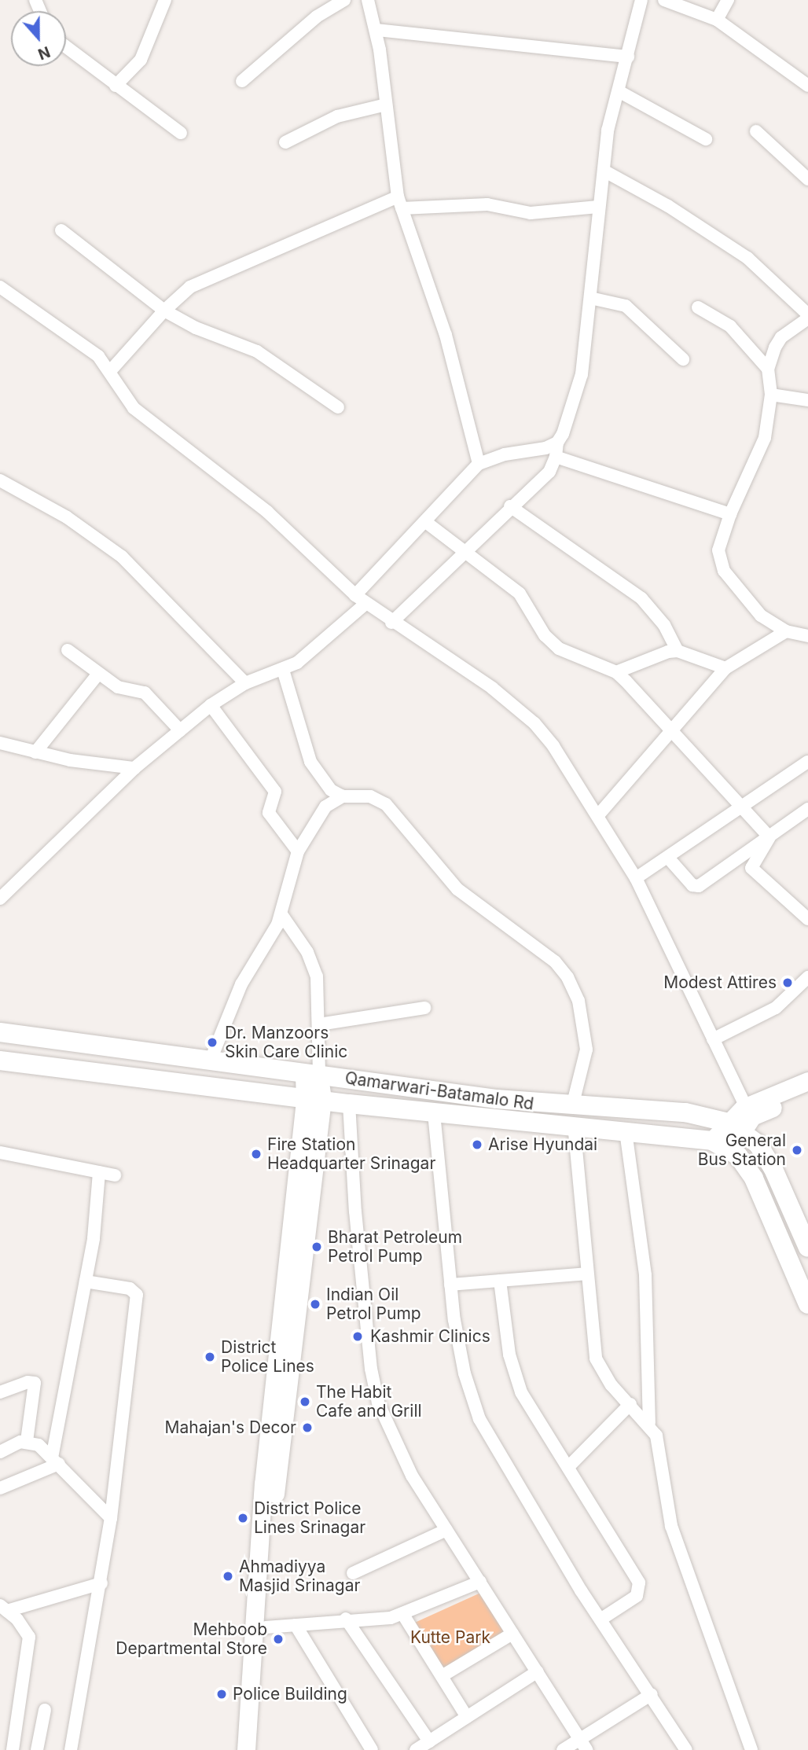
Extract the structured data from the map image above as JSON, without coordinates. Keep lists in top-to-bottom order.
{
  "streets": {
    "main road": ["Qamarwari-Batamalo Rd"]
  },
  "parks": ["Kutte Park"],
  "places": [
    "Modest Attires",
    "Dr. Manzoors Skin Care Clinic",
    "Arise Hyundai",
    "General Bus Station",
    "Fire Station Headquarter Srinagar",
    "Bharat Petroleum Petrol Pump",
    "Indian Oil Petrol Pump",
    "Kashmir Clinics",
    "District Police Lines",
    "The Habit Cafe and Grill",
    "Mahajan's Decor",
    "District Police Lines Srinagar",
    "Ahmadiyya Masjid Srinagar",
    "Mehboob Departmental Store",
    "Police Building"
  ],
  "north": "bottom"
}
